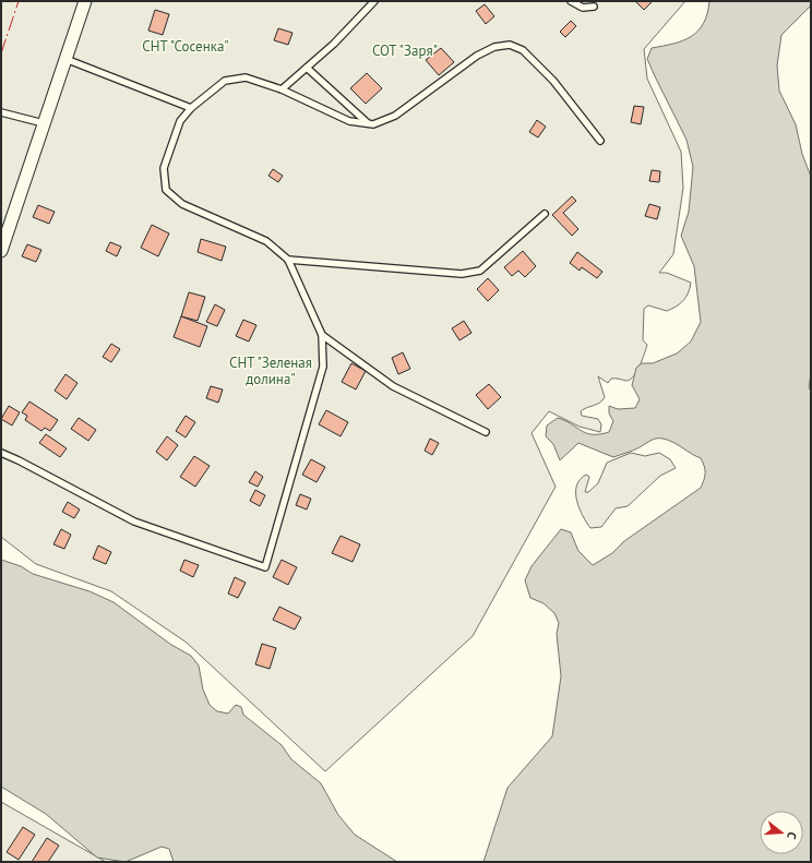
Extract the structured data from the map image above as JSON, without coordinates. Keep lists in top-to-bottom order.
{
  "parks": ["СНТ \"Сосенка\"", "СОТ \"Заря\"", "СНТ \"Зеленая долина\""],
  "north": "right"
}
